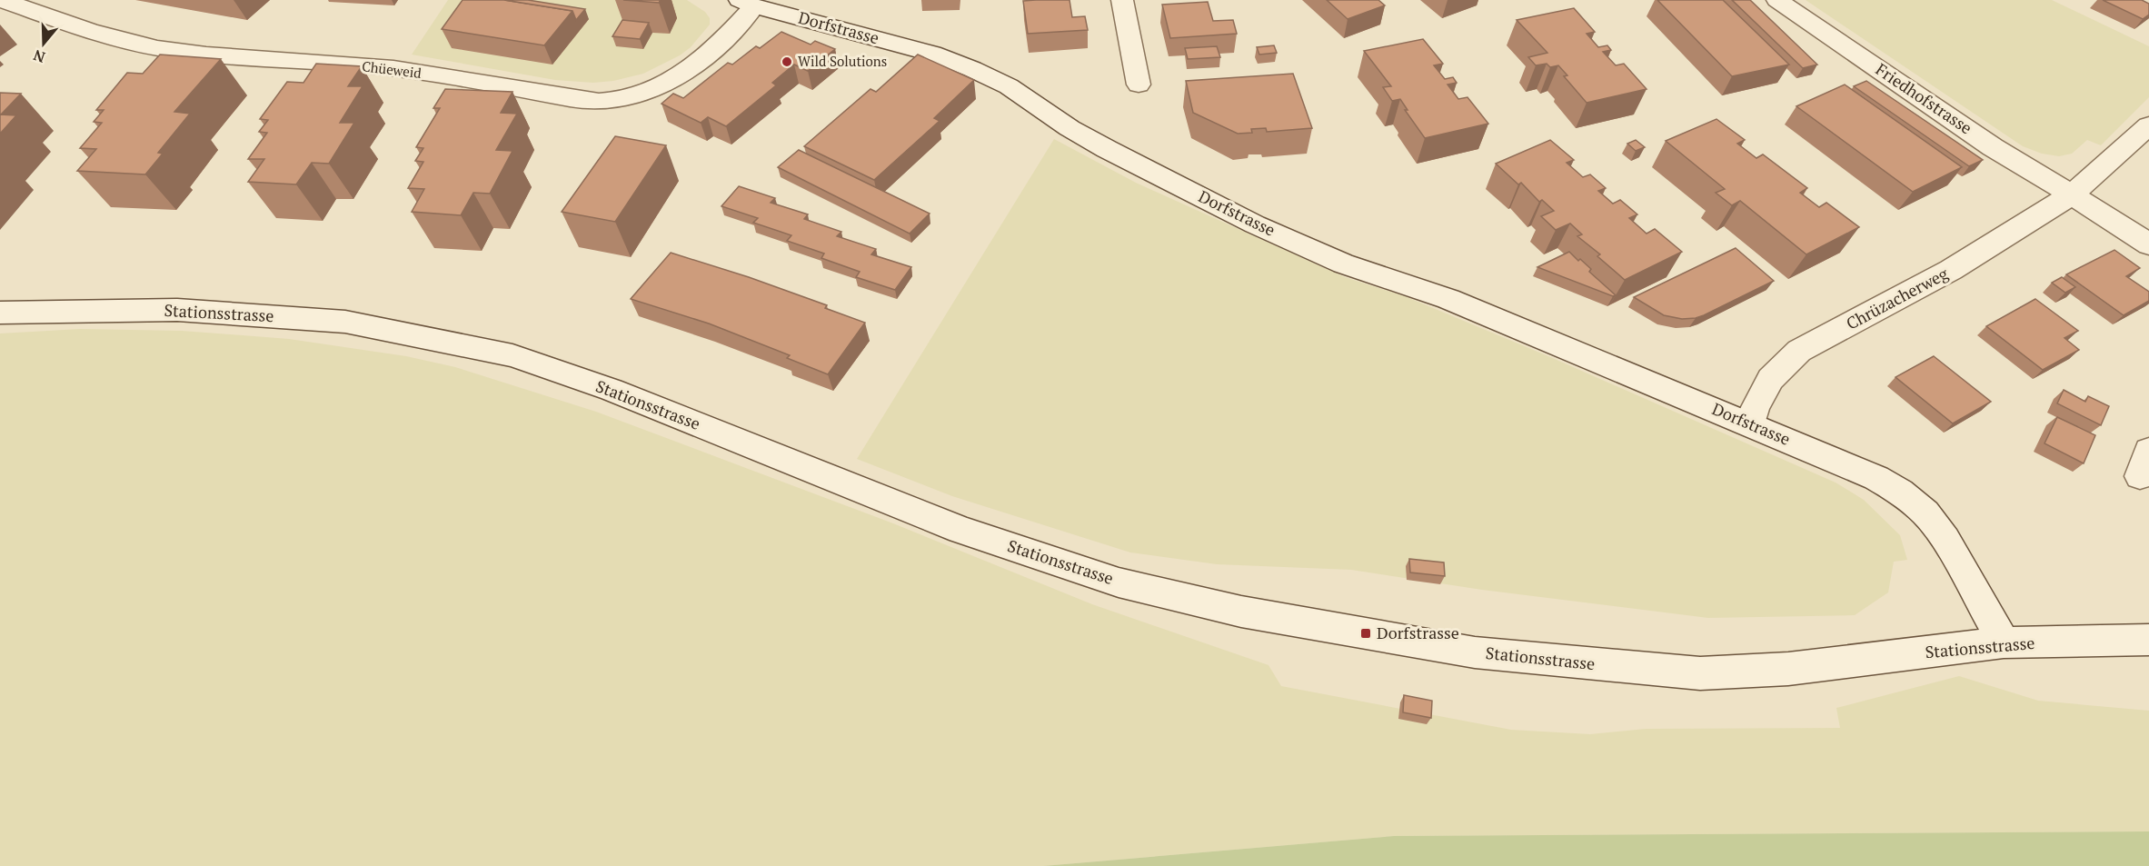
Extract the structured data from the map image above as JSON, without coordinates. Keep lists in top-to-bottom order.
{
  "streets": {
    "street": [
      "Dorfstrasse",
      "Chüeweid",
      "Friedhofstrasse",
      "Chrüzacherweg",
      "Stationsstrasse"
    ]
  },
  "crossings": [
    ["Dorfstrasse", "Chüeweid"],
    ["Dorfstrasse", "Chrüzacherweg"],
    ["Dorfstrasse", "Stationsstrasse"],
    ["Friedhofstrasse", "Chrüzacherweg"]
  ],
  "places": {
    "other": ["Wild Solutions"],
    "transit": ["Dorfstrasse"]
  },
  "north": "bottom"
}
